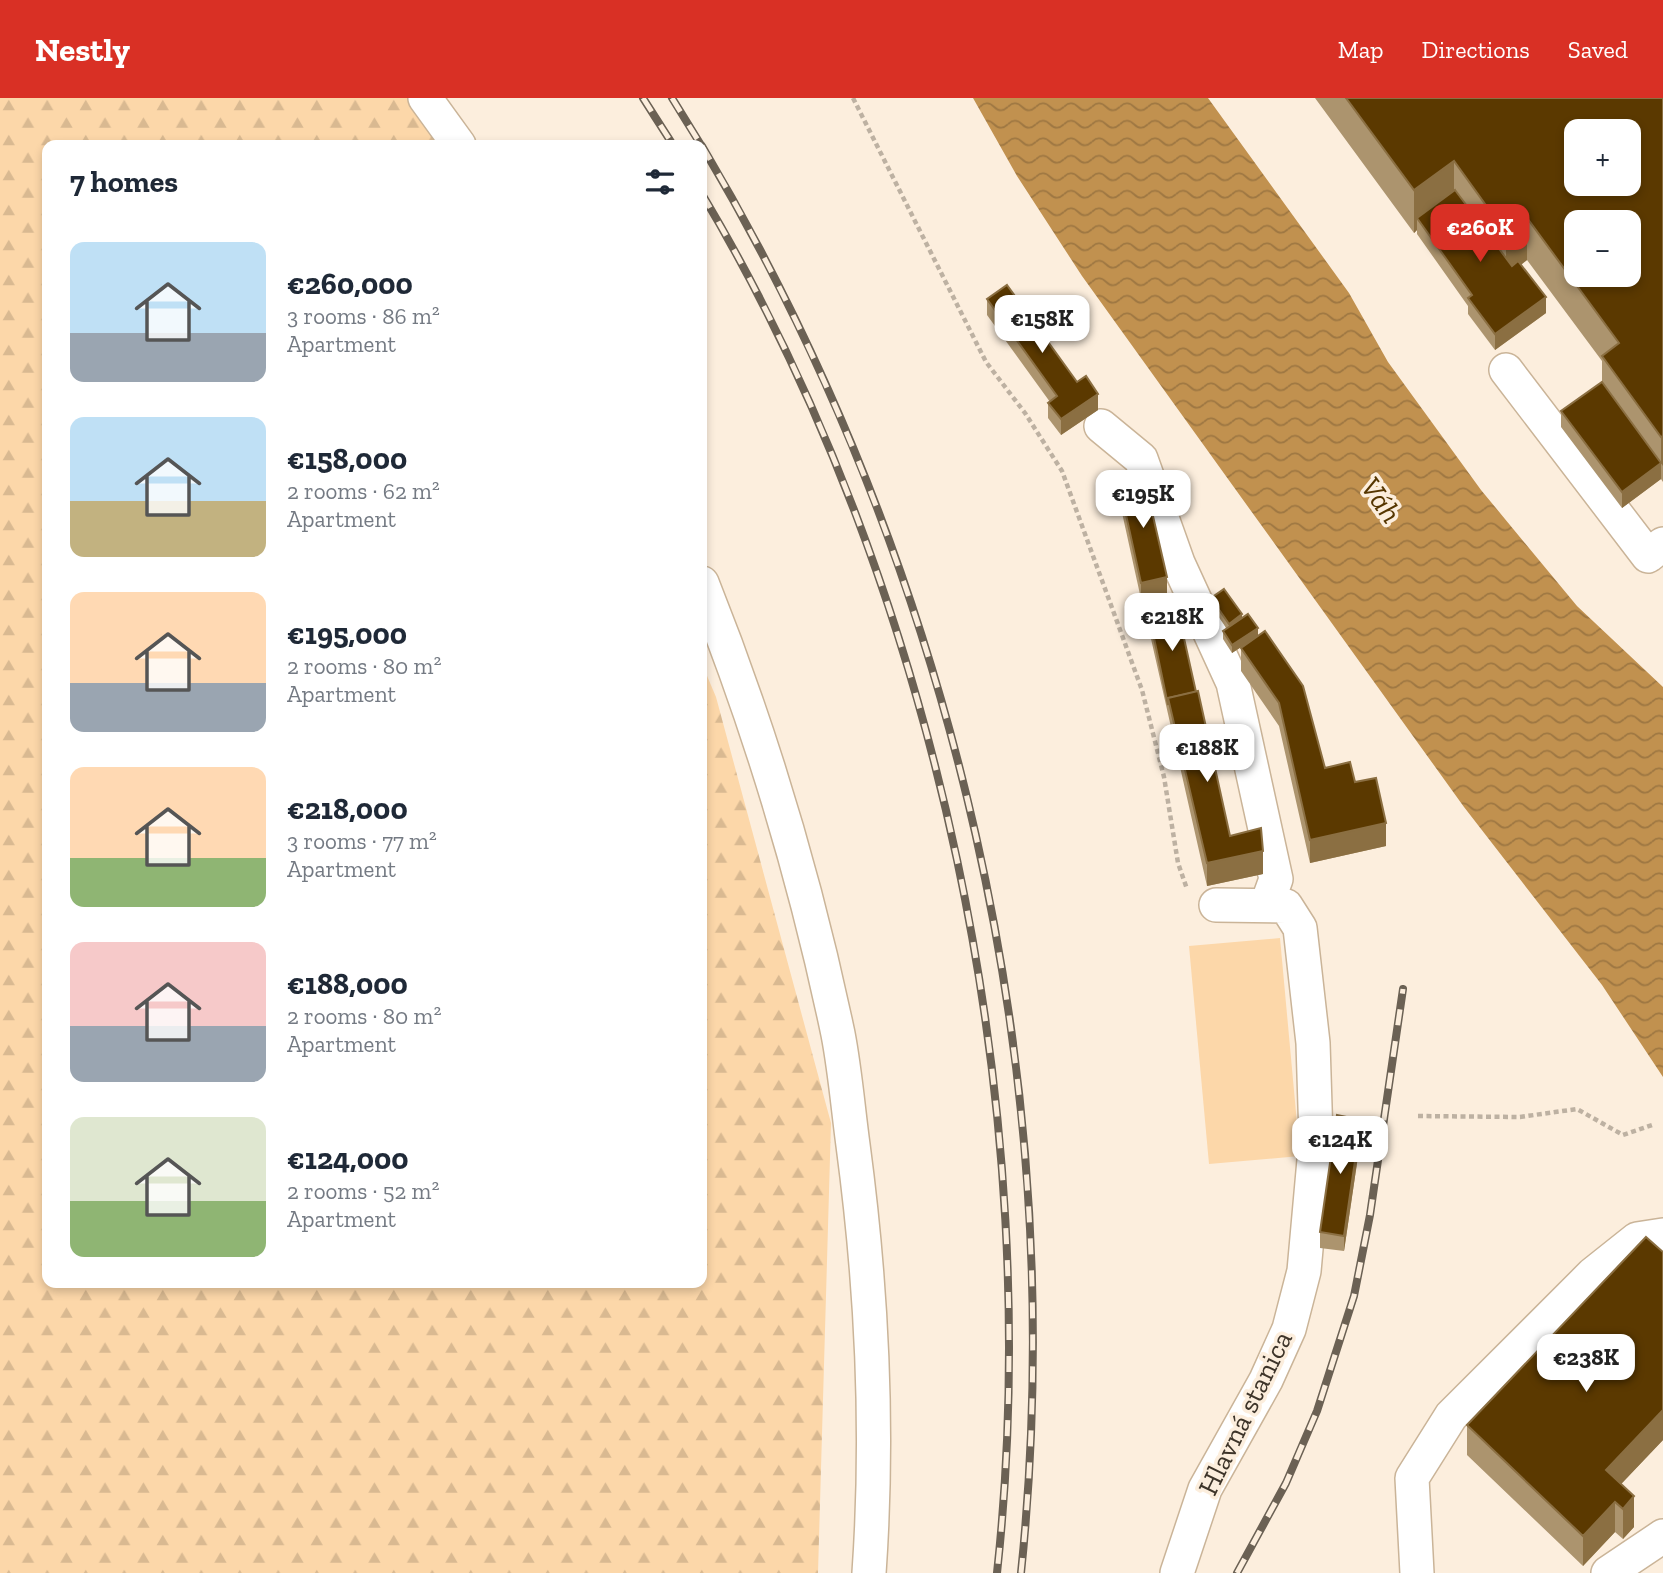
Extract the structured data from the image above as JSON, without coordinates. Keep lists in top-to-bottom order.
{
  "streets": {
    "street": ["Hlavná stanica"]
  },
  "water": ["Váh"],
  "page": {
    "header": "Nestly",
    "nav": ["Map", "Directions", "Saved"],
    "map_buttons": ["+", "−"],
    "heading": "7 homes",
    "price": [
      "€260K",
      "€158K",
      "€195K",
      "€218K",
      "€188K",
      "€124K",
      "€238K"
    ],
    "list": [
      {
        "name": "€260,000",
        "note": "3 rooms · 86 m² · Apartment"
      },
      {
        "name": "€158,000",
        "note": "2 rooms · 62 m² · Apartment"
      },
      {
        "name": "€195,000",
        "note": "2 rooms · 80 m² · Apartment"
      },
      {
        "name": "€218,000",
        "note": "3 rooms · 77 m² · Apartment"
      },
      {
        "name": "€188,000",
        "note": "2 rooms · 80 m² · Apartment"
      },
      {
        "name": "€124,000",
        "note": "2 rooms · 52 m² · Apartment"
      }
    ]
  }
}
